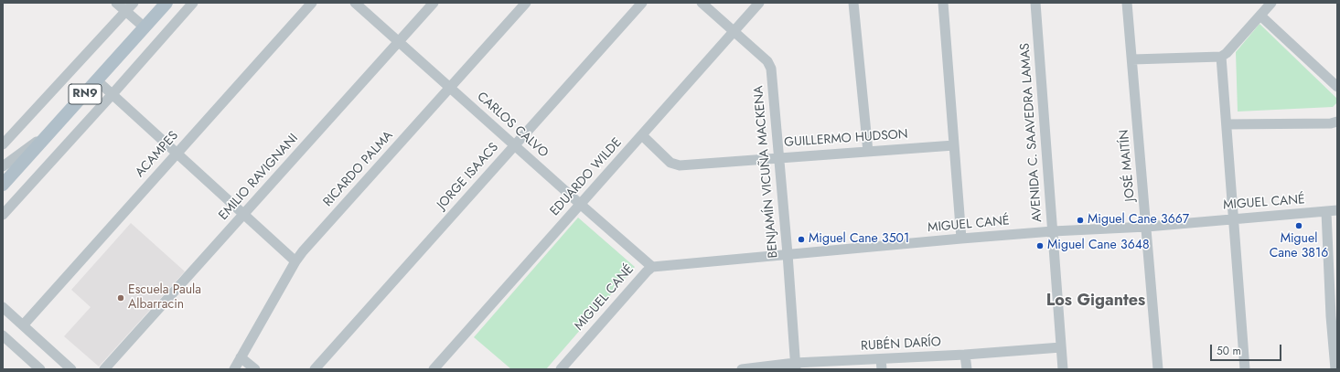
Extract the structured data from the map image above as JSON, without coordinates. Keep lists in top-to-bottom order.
{
  "streets": {
    "main road": ["RN9"],
    "street": [
      "CARLOS CALVO",
      "AVENIDA C. SAAVEDRA LAMAS",
      "GUILLERMO HUDSON",
      "ACAMPES",
      "JOSÉ MAITÍN",
      "RICARDO PALMA",
      "BENJAMÍN VICUÑA MACKENA",
      "JORGE ISAACS",
      "EMILIO RAVIGNANI",
      "EDUARDO WILDE",
      "MIGUEL CANÉ",
      "RUBÉN DARÍO"
    ]
  },
  "crossings": [
    ["CARLOS CALVO", "RICARDO PALMA"],
    ["CARLOS CALVO", "JORGE ISAACS"],
    ["CARLOS CALVO", "EMILIO RAVIGNANI"],
    ["CARLOS CALVO", "EDUARDO WILDE"],
    ["CARLOS CALVO", "MIGUEL CANÉ"],
    ["AVENIDA C. SAAVEDRA LAMAS", "MIGUEL CANÉ"],
    ["AVENIDA C. SAAVEDRA LAMAS", "RUBÉN DARÍO"],
    ["GUILLERMO HUDSON", "BENJAMÍN VICUÑA MACKENA"],
    ["GUILLERMO HUDSON", "EDUARDO WILDE"],
    ["JOSÉ MAITÍN", "MIGUEL CANÉ"],
    ["BENJAMÍN VICUÑA MACKENA", "EDUARDO WILDE"],
    ["BENJAMÍN VICUÑA MACKENA", "MIGUEL CANÉ"],
    ["BENJAMÍN VICUÑA MACKENA", "RUBÉN DARÍO"]
  ],
  "districts": ["Los Gigantes"],
  "places": [
    "Miguel Cane 3667",
    "Miguel Cane 3816",
    "Miguel Cane 3501",
    "Miguel Cane 3648",
    "Escuela Paula Albarracin"
  ],
  "scale_bar": "50 m"
}
